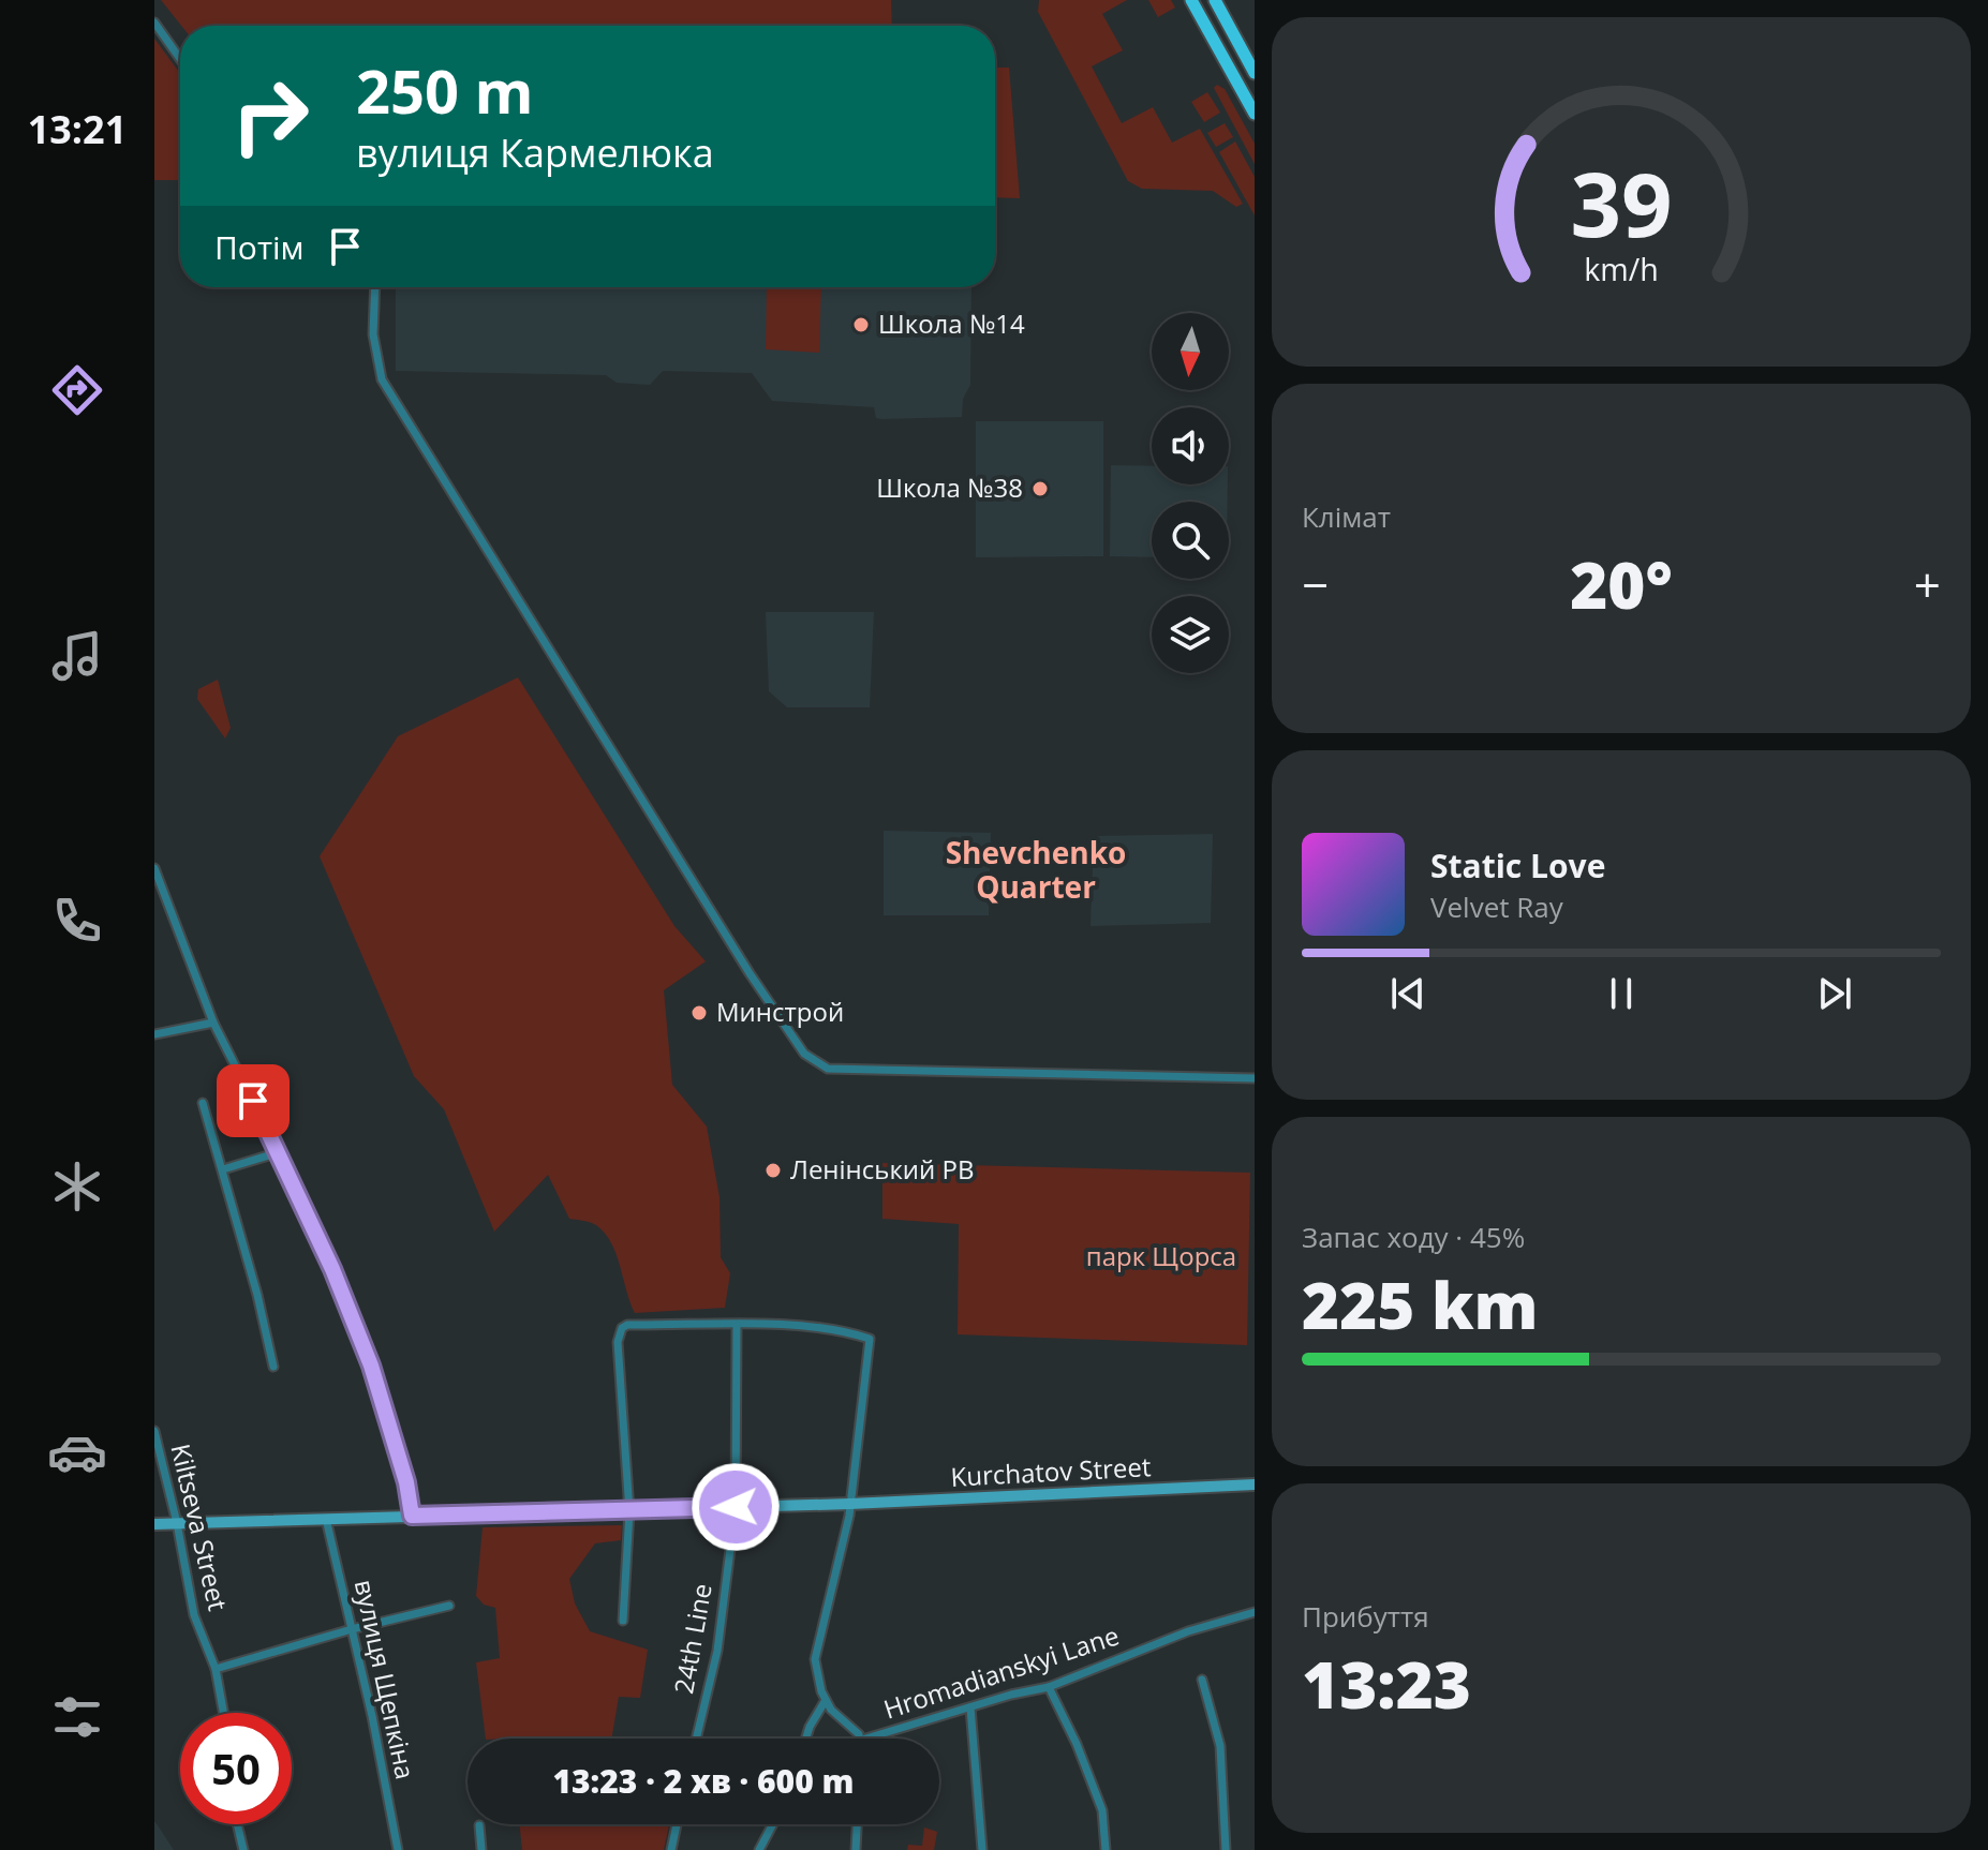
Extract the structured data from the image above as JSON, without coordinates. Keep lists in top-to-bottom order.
{
  "streets": {
    "main road": ["Kurchatov Street"],
    "street": [
      "Kiltseva Street",
      "24th Line",
      "Hromadianskyi Lane",
      "вулиця Щепкіна"
    ]
  },
  "crossings": [
    ["Kurchatov Street", "Kiltseva Street"],
    ["Kurchatov Street", "24th Line"],
    ["Kurchatov Street", "вулиця Щепкіна"]
  ],
  "districts": ["Shevchenko Quarter"],
  "parks": ["парк Щорса"],
  "places": [
    "Школа №14",
    "Школа №38",
    "Минстрой",
    "Ленінський РВ"
  ],
  "north": "bottom",
  "page": {
    "tabs": "13:21",
    "turn": ["250 m", "вулиця Кармелюка"],
    "then": "Потім",
    "tile": [
      "Клімат",
      ["Запас ходу · 45%", "225 km"],
      ["Прибуття", "13:23"]
    ],
    "heat": ["−", "20°", "+"],
    "song": ["Static Love", "Velvet Ray"],
    "limit": "50",
    "trip": "13:23 · 2 хв · 600 m",
    "gauge": ["39", "km/h"]
  }
}
